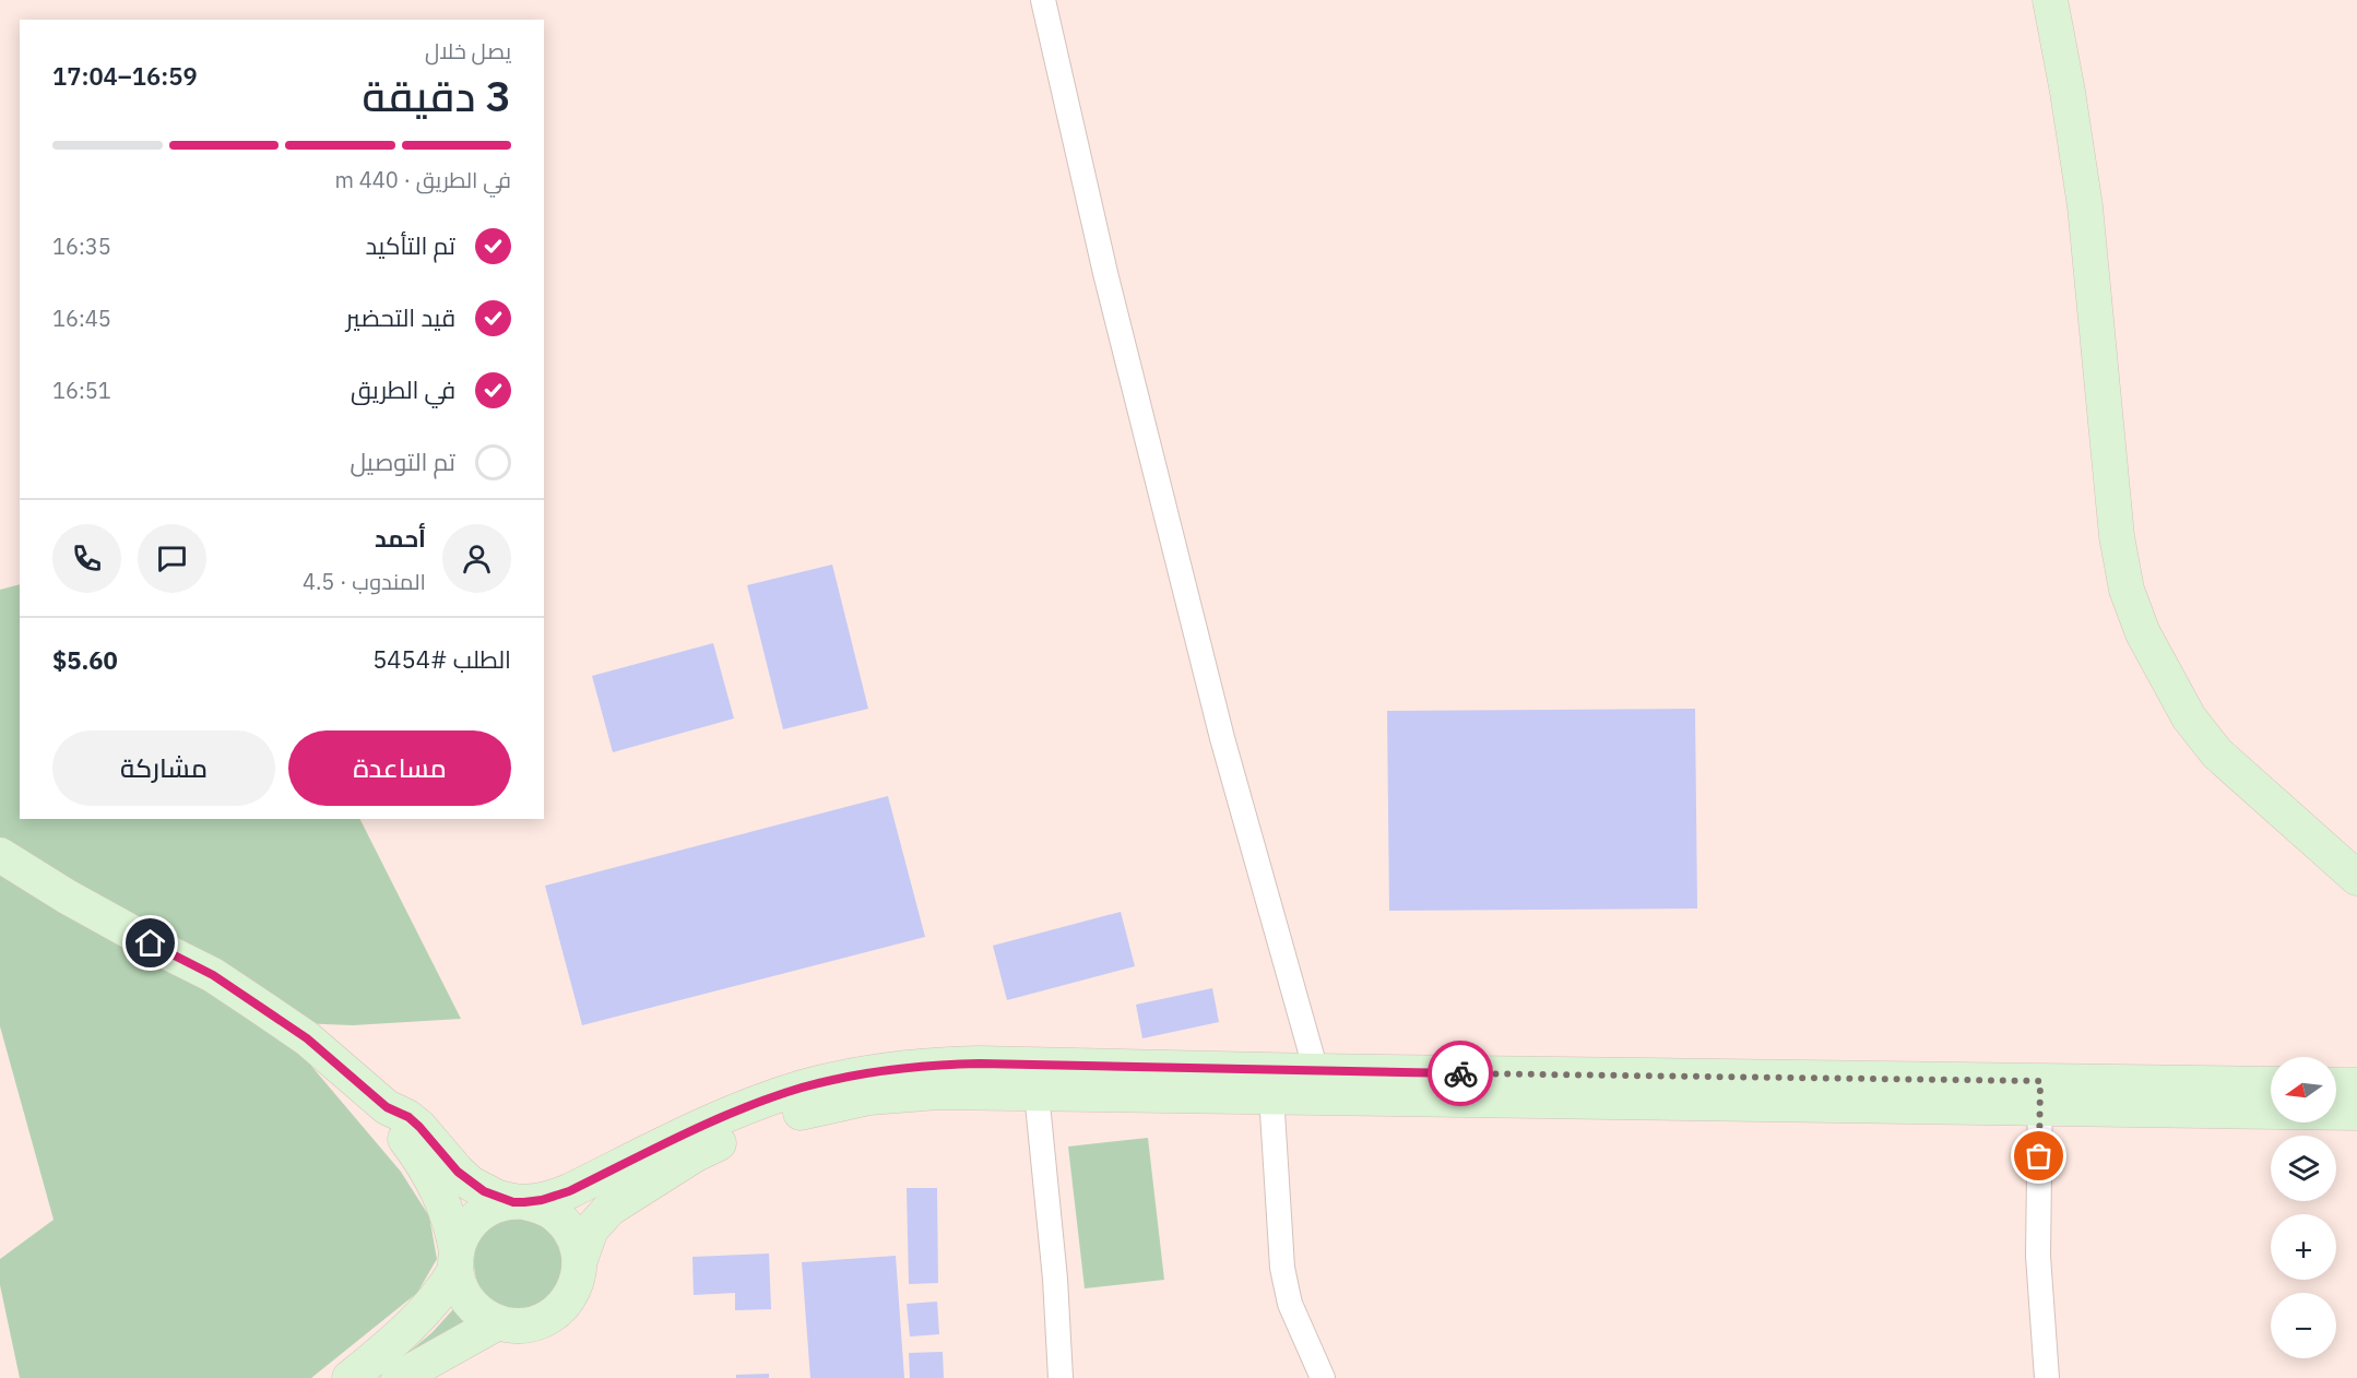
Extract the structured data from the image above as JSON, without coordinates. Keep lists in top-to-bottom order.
{
  "north": "left",
  "page": {
    "heading": ["3 دقيقة", "يصل خلال", "16:59–17:04"],
    "panel": [
      "أحمد",
      "المندوب · 4.5",
      "الطلب #5454",
      "$5.60"
    ],
    "bar": "في الطريق · 440 m",
    "list": [
      ["تم التأكيد", "16:35"],
      ["قيد التحضير", "16:45"],
      ["في الطريق", "16:51"],
      "تم التوصيل"
    ],
    "buttons": ["مساعدة", "مشاركة"],
    "map_buttons": ["+", "−"]
  }
}
